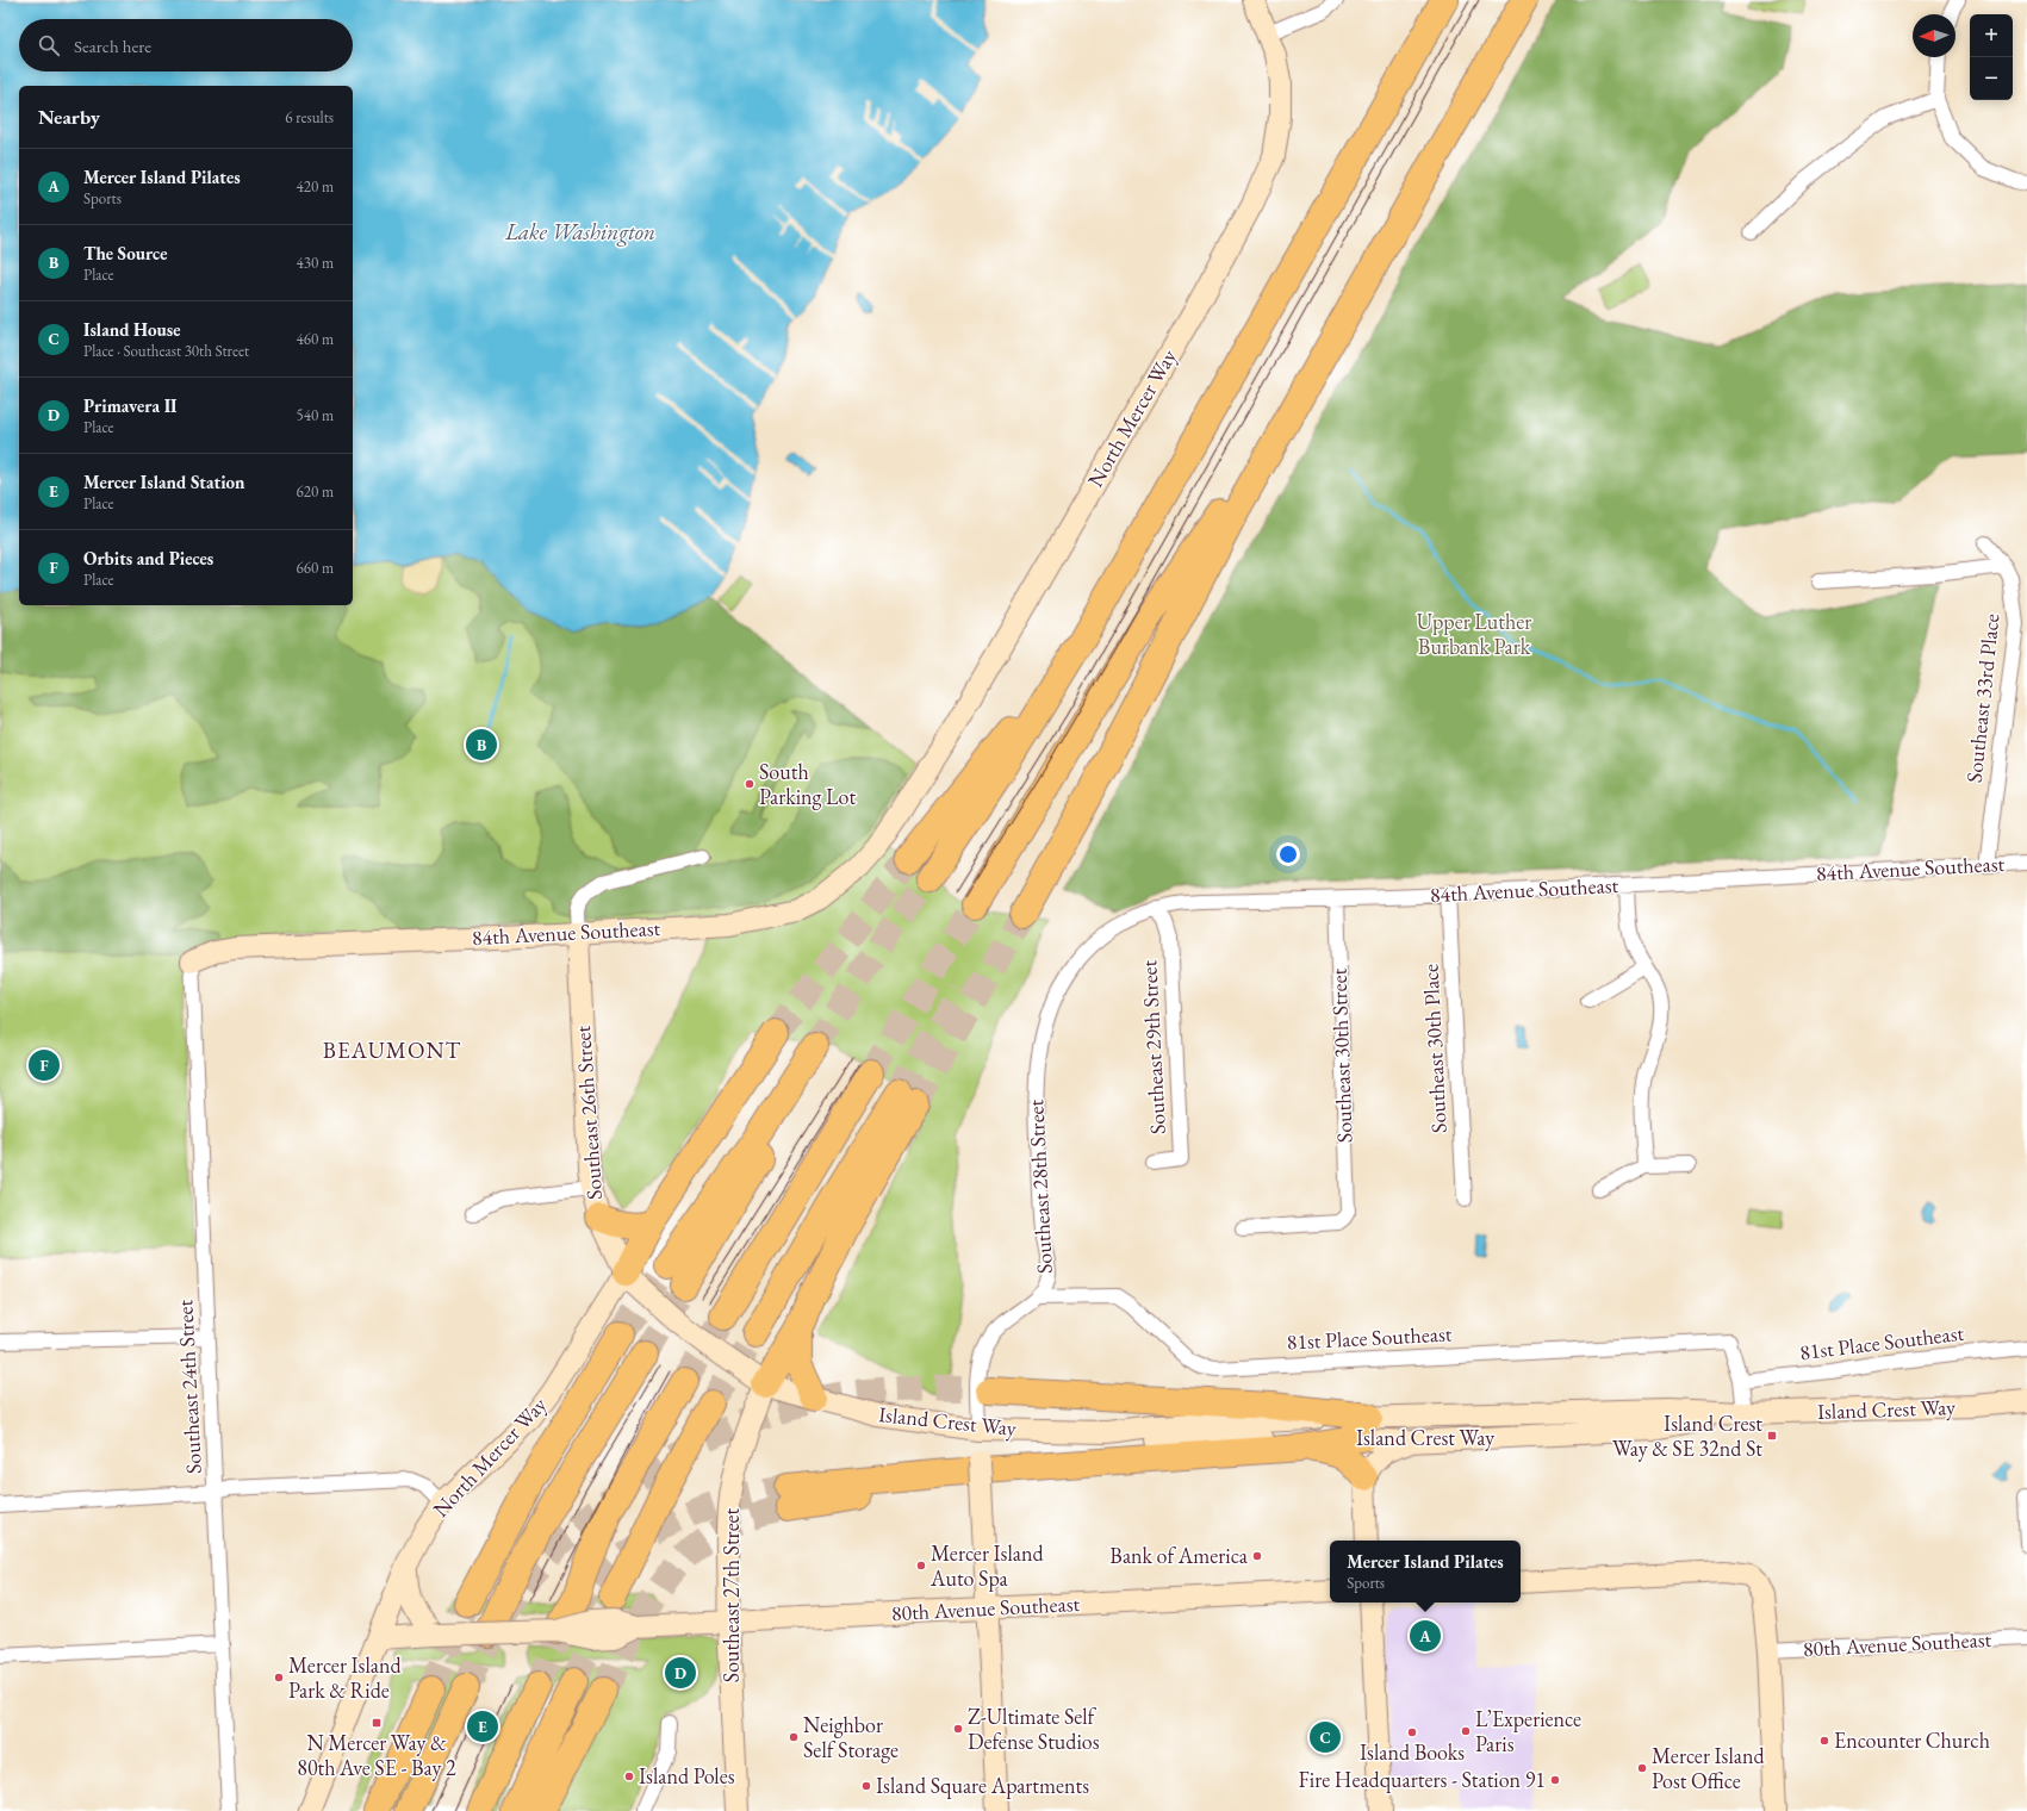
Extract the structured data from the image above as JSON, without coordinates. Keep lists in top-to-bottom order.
{
  "streets": {
    "street": [
      "North Mercer Way",
      "Southeast 33rd Place",
      "84th Avenue Southeast",
      "Southeast 29th Street",
      "Southeast 30th Place",
      "Southeast 30th Street",
      "Southeast 26th Street",
      "Southeast 28th Street",
      "81st Place Southeast",
      "Southeast 24th Street",
      "Island Crest Way",
      "Southeast 27th Street",
      "80th Avenue Southeast"
    ]
  },
  "crossings": [
    ["North Mercer Way", "84th Avenue Southeast"],
    ["North Mercer Way", "Southeast 26th Street"],
    ["North Mercer Way", "80th Avenue Southeast"],
    ["Southeast 33rd Place", "84th Avenue Southeast"],
    ["84th Avenue Southeast", "Southeast 29th Street"],
    ["84th Avenue Southeast", "Southeast 30th Place"],
    ["84th Avenue Southeast", "Southeast 30th Street"],
    ["84th Avenue Southeast", "Southeast 26th Street"],
    ["84th Avenue Southeast", "Southeast 28th Street"],
    ["84th Avenue Southeast", "Southeast 24th Street"],
    ["Southeast 26th Street", "Island Crest Way"],
    ["Southeast 26th Street", "Southeast 27th Street"],
    ["Southeast 28th Street", "81st Place Southeast"],
    ["Southeast 28th Street", "Island Crest Way"],
    ["Southeast 28th Street", "80th Avenue Southeast"],
    ["Island Crest Way", "Southeast 27th Street"],
    ["Southeast 27th Street", "80th Avenue Southeast"]
  ],
  "districts": ["BEAUMONT"],
  "water": ["Lake Washington"],
  "parks": ["Upper Luther Burbank Park"],
  "places": {
    "other": [
      "South Parking Lot",
      "Bank of America",
      "Mercer Island Auto Spa",
      "Mercer Island Park & Ride",
      "Z-Ultimate Self Defense Studios",
      "L’Experience Paris",
      "Island Books",
      "Neighbor Self Storage",
      "Encounter Church",
      "Mercer Island Post Office",
      "Island Poles",
      "Fire Headquarters - Station 91",
      "Island Square Apartments"
    ],
    "transit": ["Island Crest Way & SE 32nd St", "N Mercer Way & 80th Ave SE - Bay 2"]
  },
  "north": "left",
  "page": {
    "map_buttons": ["+", "−"],
    "search": "Search here",
    "heading": ["Nearby", "6 results"],
    "list": [
      {
        "mark": "A",
        "name": "Mercer Island Pilates",
        "note": "Sports",
        "value": "420 m"
      },
      {
        "mark": "B",
        "name": "The Source",
        "note": "Place",
        "value": "430 m"
      },
      {
        "mark": "C",
        "name": "Island House",
        "note": "Place · Southeast 30th Street",
        "value": "460 m"
      },
      {
        "mark": "D",
        "name": "Primavera II",
        "note": "Place",
        "value": "540 m"
      },
      {
        "mark": "E",
        "name": "Mercer Island Station",
        "note": "Place",
        "value": "620 m"
      },
      {
        "mark": "F",
        "name": "Orbits and Pieces",
        "note": "Place",
        "value": "660 m"
      }
    ],
    "pins": [
      "B",
      "F",
      "A",
      "D",
      "E",
      "C"
    ],
    "popup": ["Mercer Island Pilates", "Sports"]
  }
}
